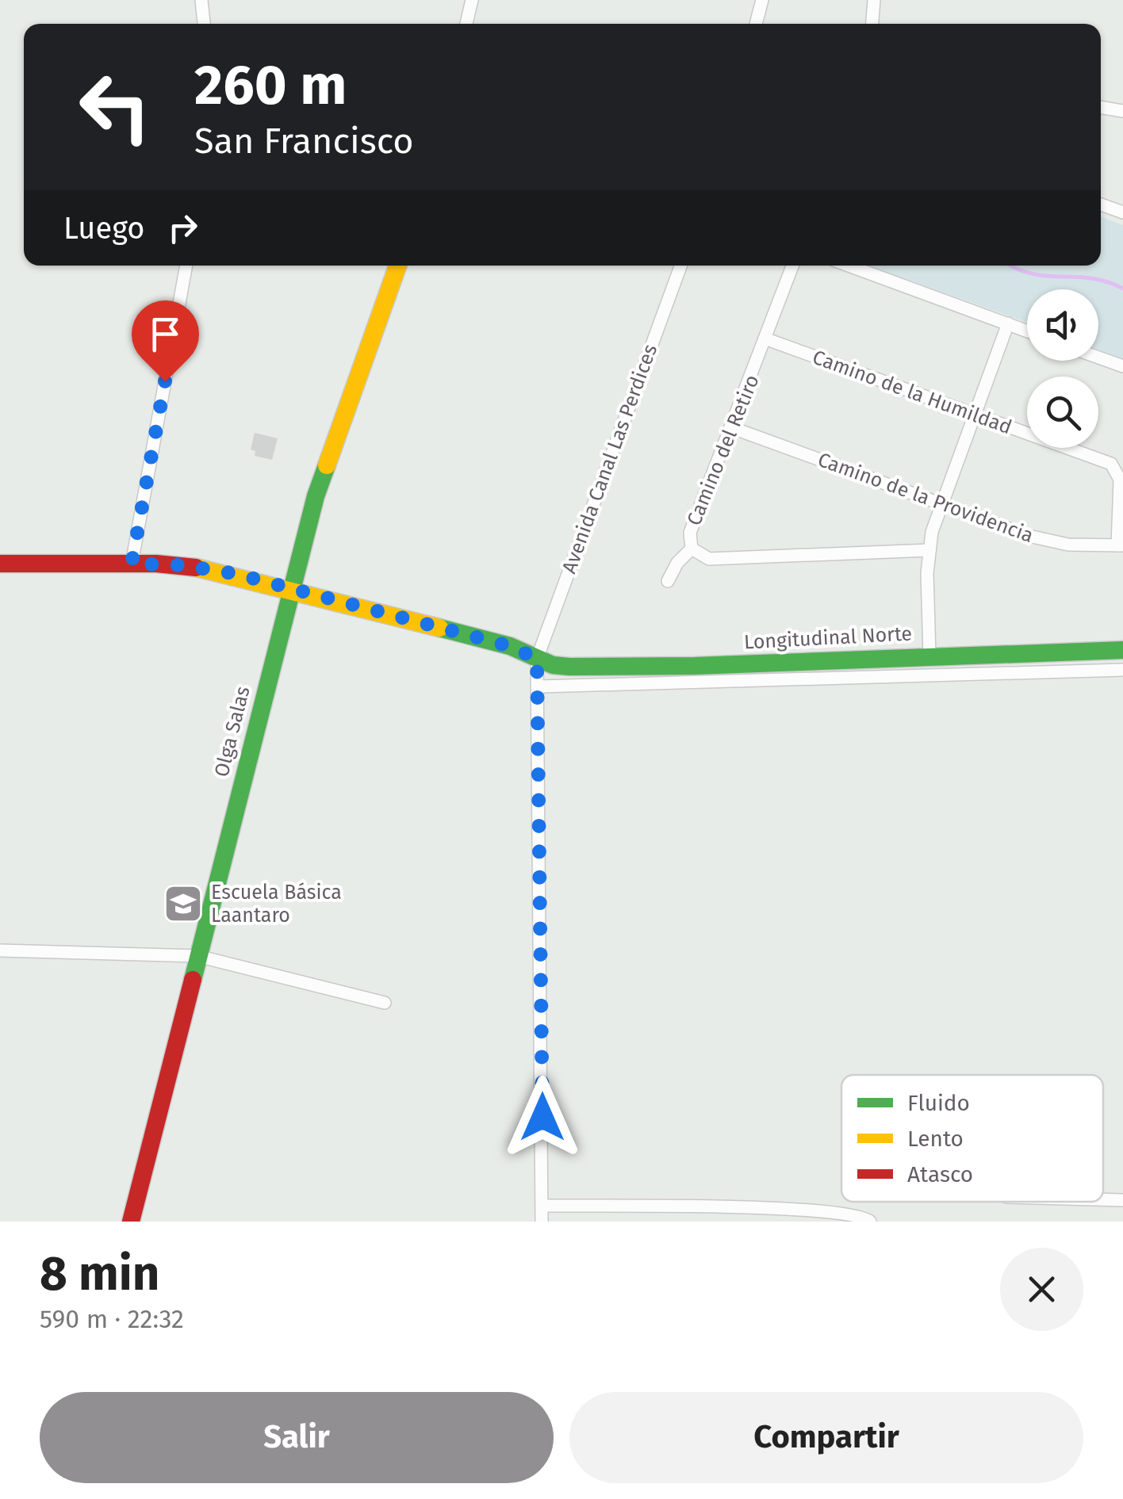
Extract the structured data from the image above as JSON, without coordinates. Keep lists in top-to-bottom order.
{
  "streets": {
    "street": [
      "Camino de la Humildad",
      "Camino del Retiro",
      "Avenida Canal Las Perdices",
      "Camino de la Providencia",
      "Longitudinal Norte",
      "Olga Salas"
    ]
  },
  "crossings": [
    ["Camino de la Humildad", "Camino del Retiro"],
    ["Camino de la Humildad", "Camino de la Providencia"],
    ["Camino del Retiro", "Camino de la Providencia"],
    ["Avenida Canal Las Perdices", "Longitudinal Norte"],
    ["Longitudinal Norte", "Olga Salas"]
  ],
  "places": {
    "school or university": ["Escuela Básica Laantaro"]
  },
  "legend": ["Fluido", "Lento", "Atasco"],
  "page": {
    "turn": ["260 m", "San Francisco"],
    "then": "Luego",
    "heading": ["8 min", "590 m · 22:32"],
    "buttons": ["Salir", "Compartir"]
  }
}
